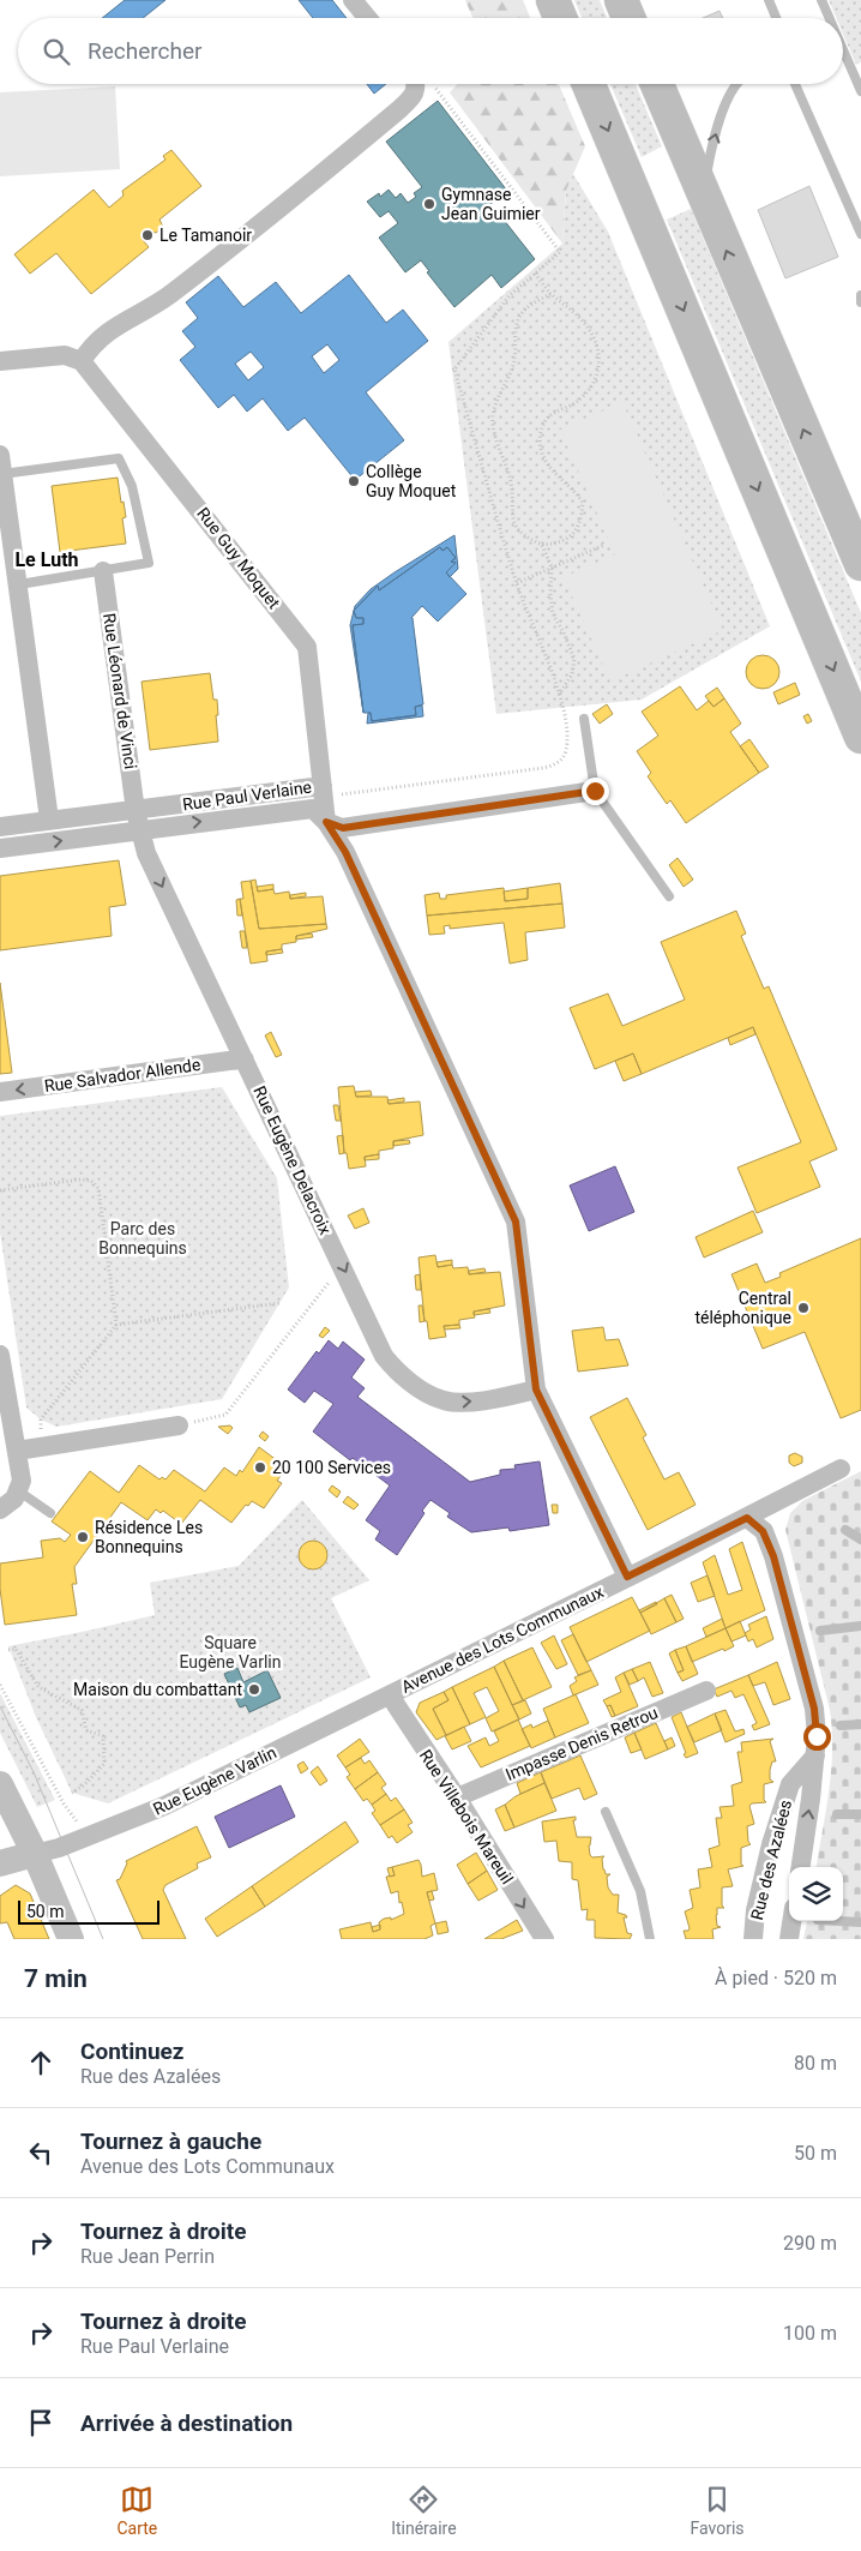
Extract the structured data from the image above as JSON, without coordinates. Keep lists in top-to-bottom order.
{
  "streets": {
    "street": [
      "Rue Guy Moquet",
      "Rue Léonard de Vinci",
      "Rue Paul Verlaine",
      "Rue Salvador Allende",
      "Rue Eugène Delacroix",
      "Avenue des Lots Communaux",
      "Impasse Denis Retrou",
      "Rue Eugène Varlin",
      "Rue Villebois Mareuil",
      "Rue des Azalées"
    ]
  },
  "crossings": [
    ["Rue Guy Moquet", "Rue Paul Verlaine"],
    ["Rue Léonard de Vinci", "Rue Paul Verlaine"],
    ["Rue Léonard de Vinci", "Rue Eugène Delacroix"],
    ["Rue Paul Verlaine", "Rue Eugène Delacroix"],
    ["Rue Salvador Allende", "Rue Eugène Delacroix"],
    ["Avenue des Lots Communaux", "Rue Eugène Varlin"],
    ["Avenue des Lots Communaux", "Rue Villebois Mareuil"],
    ["Avenue des Lots Communaux", "Rue des Azalées"],
    ["Impasse Denis Retrou", "Rue Villebois Mareuil"],
    ["Rue Eugène Varlin", "Rue Villebois Mareuil"]
  ],
  "one_way": ["Rue Salvador Allende", "Rue Eugène Delacroix", "Rue Villebois Mareuil"],
  "districts": ["Le Luth"],
  "parks": ["Parc des Bonnequins", "Square Eugène Varlin"],
  "places": [
    "Gymnase Jean Guimier",
    "Le Tamanoir",
    "Collège Guy Moquet",
    "Central téléphonique",
    "20 100 Services",
    "Résidence Les Bonnequins",
    "Maison du combattant"
  ],
  "scale_bar": "50 m",
  "page": {
    "search": "Rechercher",
    "scale": "50 m",
    "heading": ["7 min", "À pied · 520 m"],
    "list": [
      ["Continuez", "Rue des Azalées", "80 m"],
      ["Tournez à gauche", "Avenue des Lots Communaux", "50 m"],
      ["Tournez à droite", "Rue Jean Perrin", "290 m"],
      ["Tournez à droite", "Rue Paul Verlaine", "100 m"],
      "Arrivée à destination"
    ],
    "nav": ["Carte", "Itinéraire", "Favoris"]
  }
}
